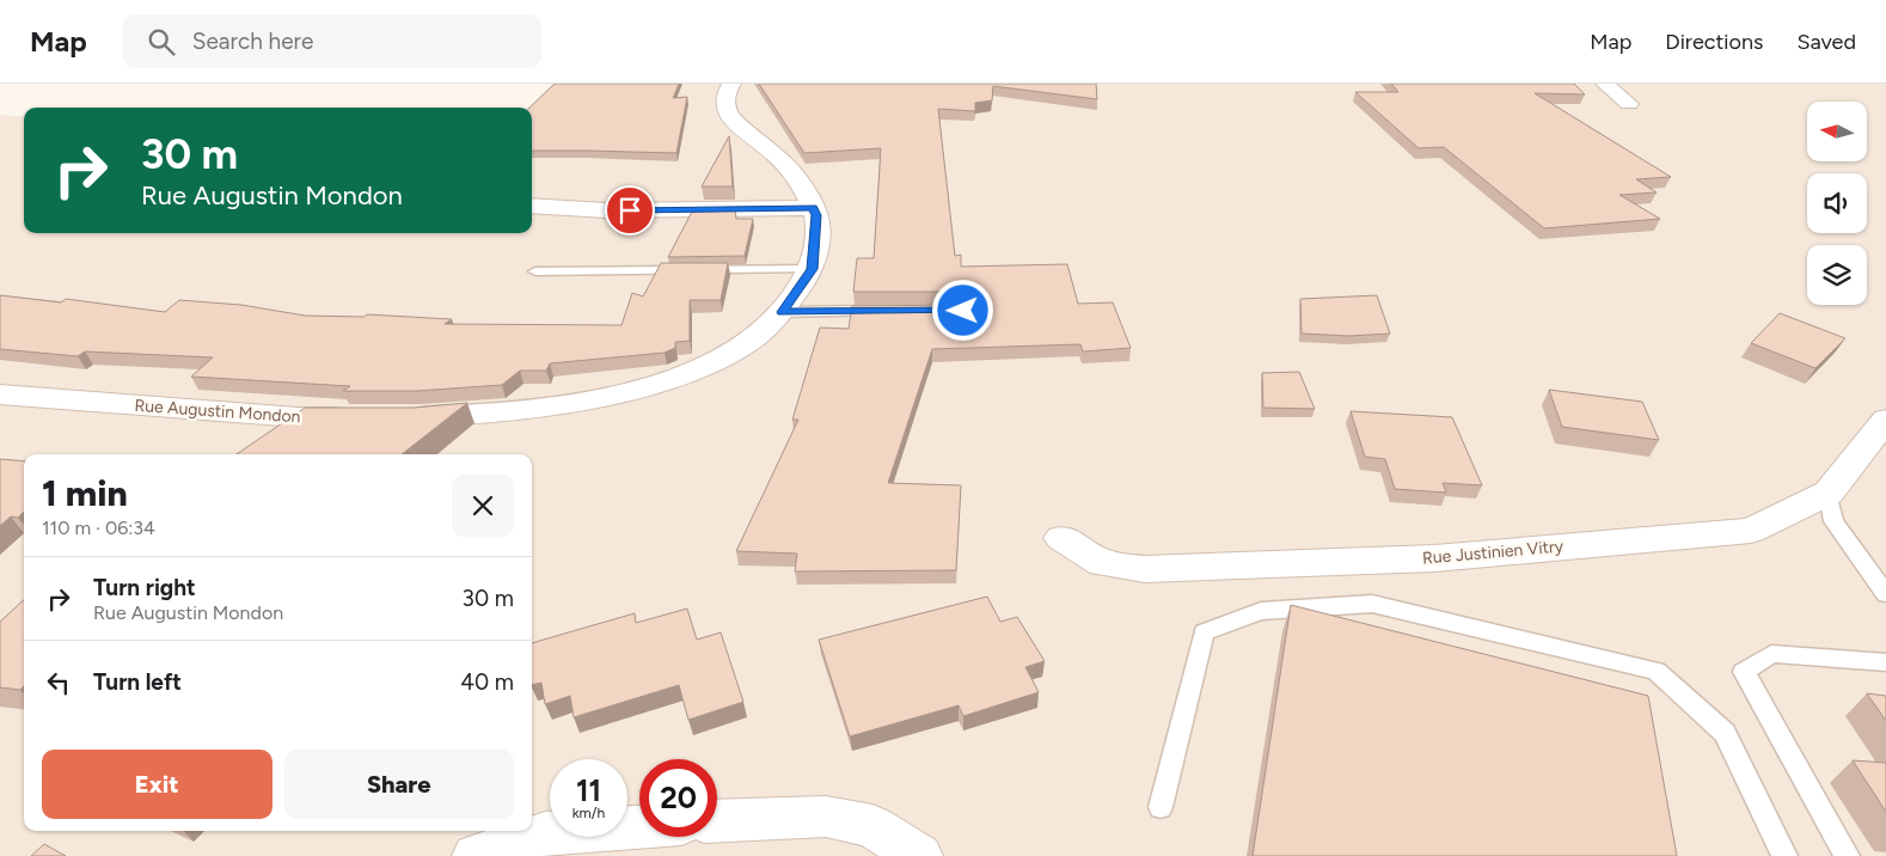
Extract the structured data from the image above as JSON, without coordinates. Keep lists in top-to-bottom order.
{
  "streets": {
    "street": ["Rue Augustin Mondon", "Rue Justinien Vitry"]
  },
  "north": "left",
  "page": {
    "header": "Map",
    "search": "Search here",
    "nav": ["Map", "Directions", "Saved"],
    "turn": ["30 m", "Rue Augustin Mondon"],
    "heading": ["1 min", "110 m · 06:34"],
    "list": [
      {
        "name": "Turn right",
        "note": "Rue Augustin Mondon",
        "value": "30 m"
      },
      {
        "name": "Turn left",
        "value": "40 m"
      }
    ],
    "buttons": ["Exit", "Share"],
    "speed": "11 km/h",
    "limit": "20"
  }
}
